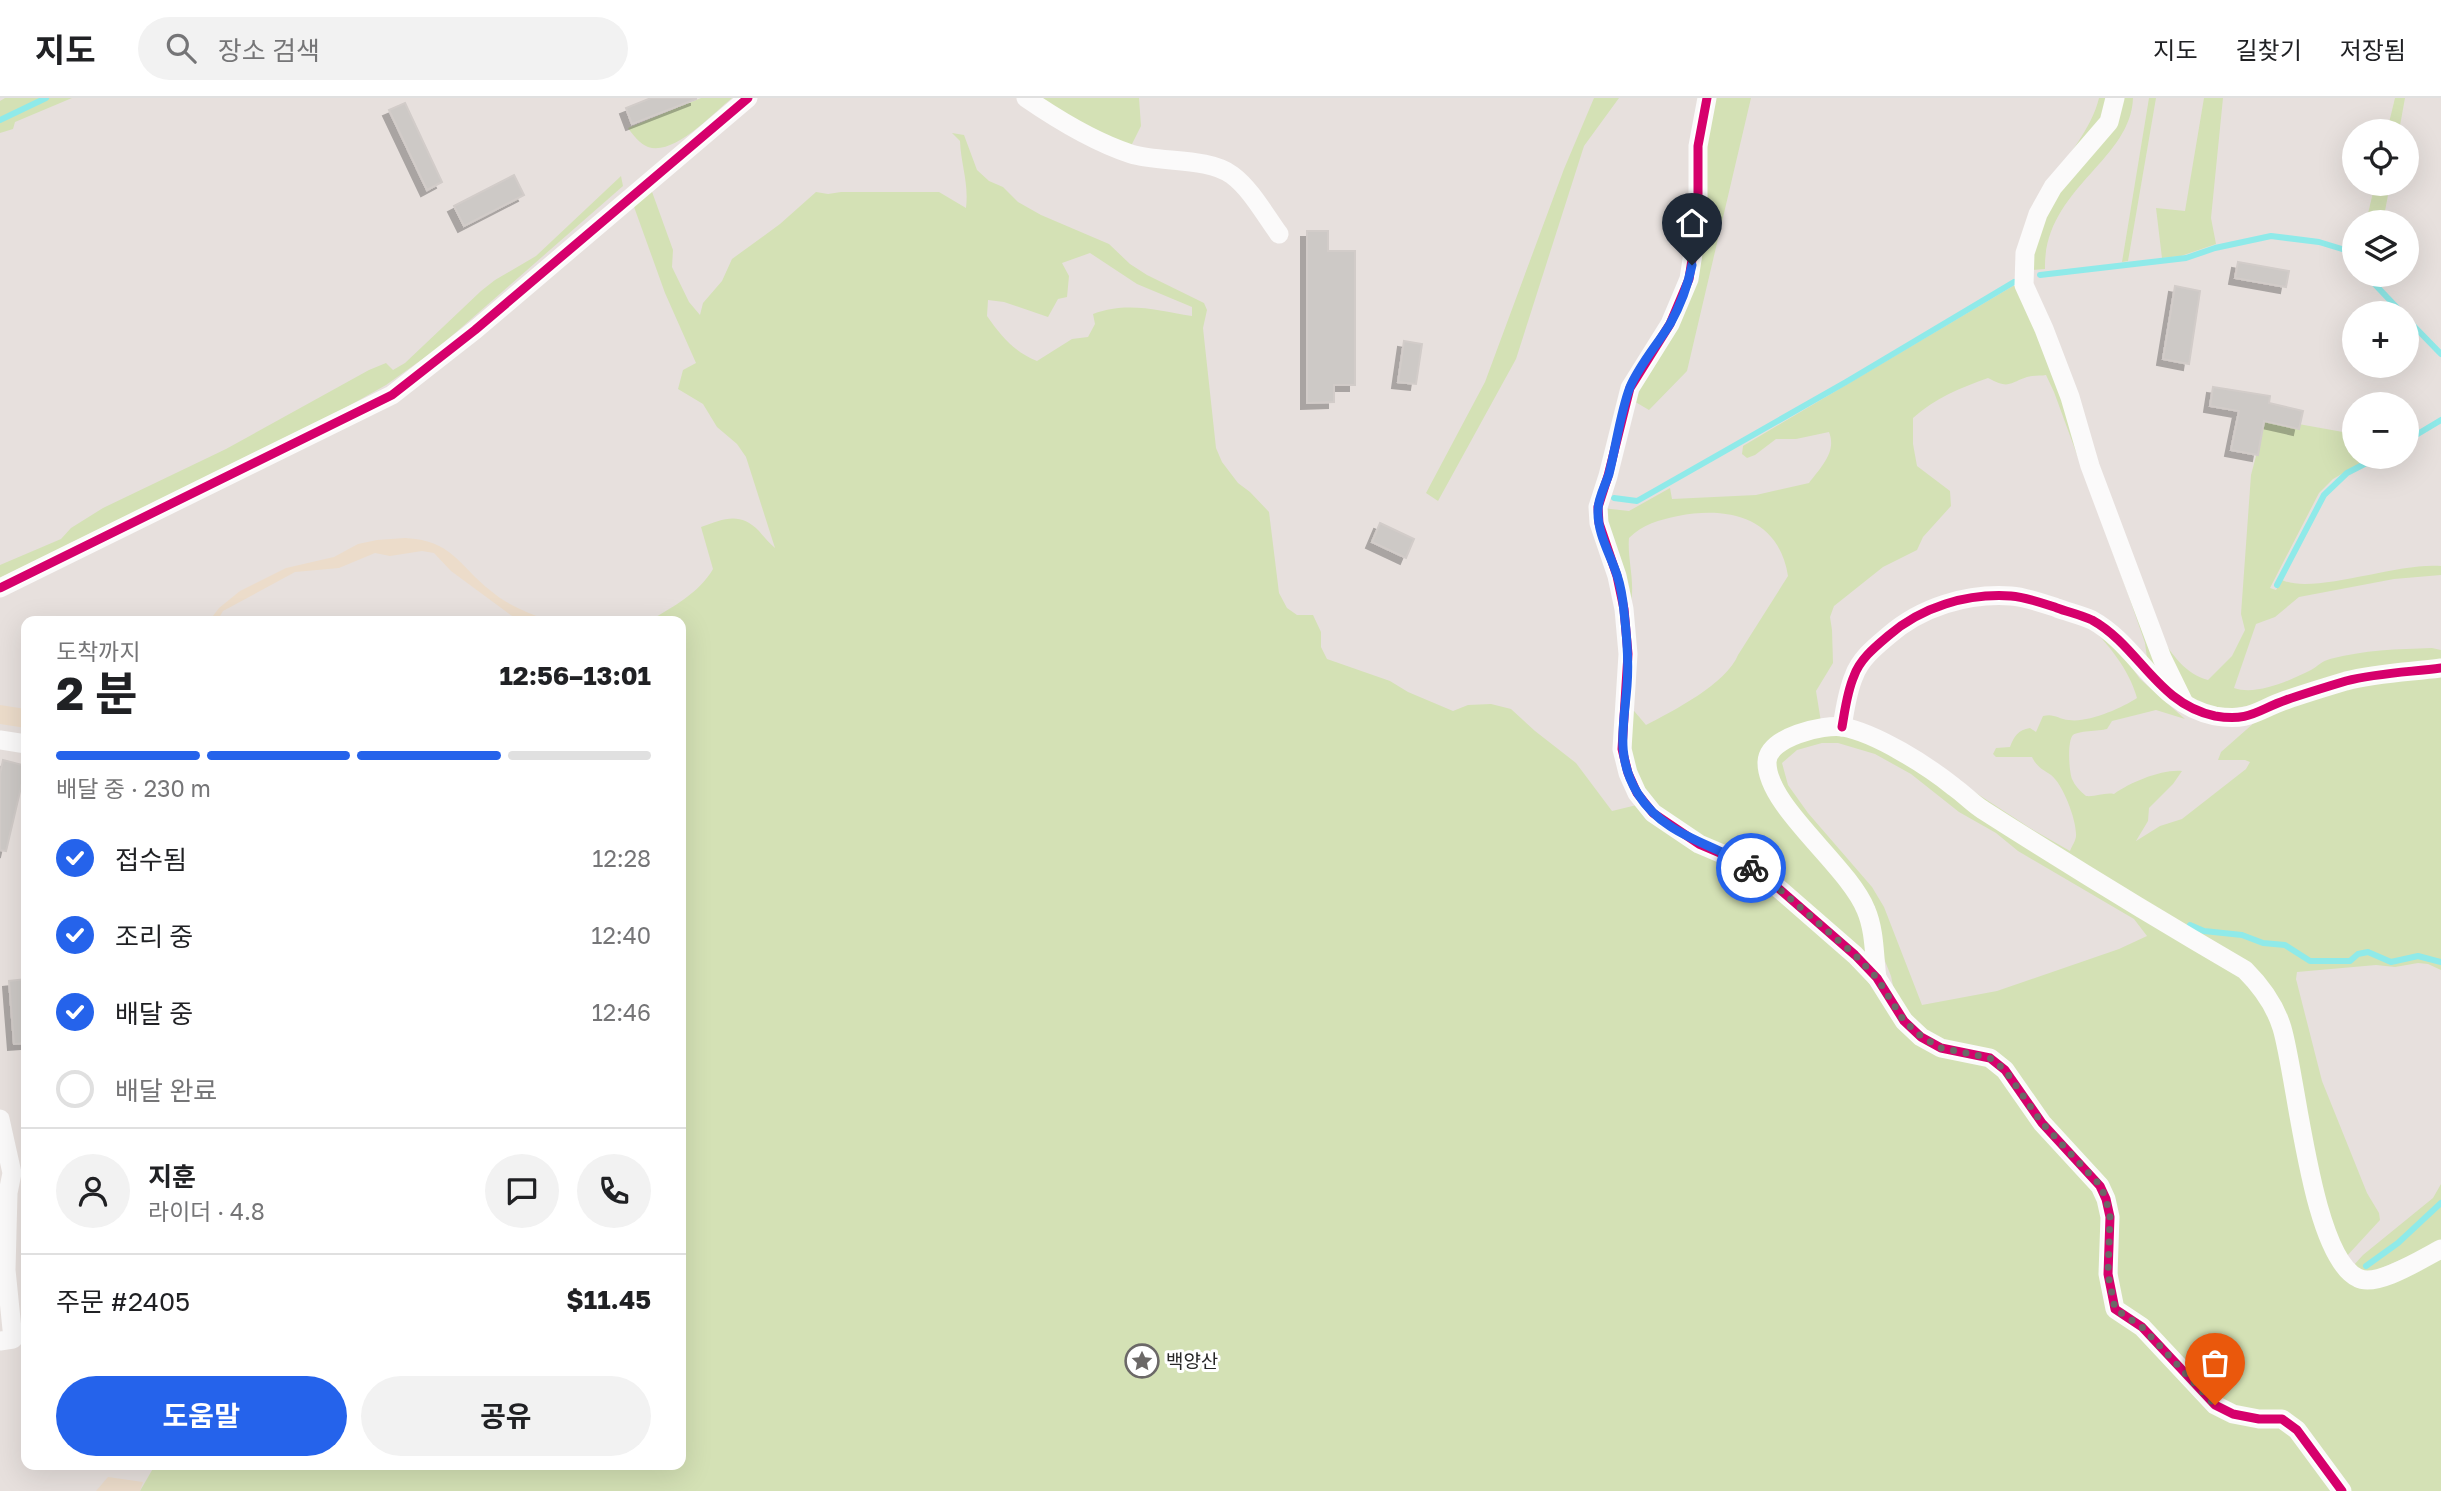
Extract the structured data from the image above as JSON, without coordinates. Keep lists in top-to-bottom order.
{
  "places": {
    "place": ["백양산"]
  },
  "page": {
    "header": "지도",
    "search": "장소 검색",
    "nav": ["지도", "길찾기", "저장됨"],
    "map_buttons": ["+", "−"],
    "heading": ["2 분", "도착까지", "12:56–13:01"],
    "panel": [
      "지훈",
      "라이더 · 4.8",
      "주문 #2405",
      "$11.45"
    ],
    "bar": "배달 중 · 230 m",
    "list": [
      ["접수됨", "12:28"],
      ["조리 중", "12:40"],
      ["배달 중", "12:46"],
      "배달 완료"
    ],
    "buttons": ["도움말", "공유"]
  }
}
